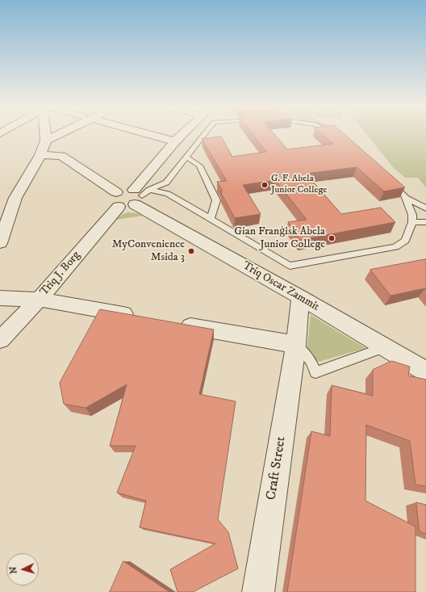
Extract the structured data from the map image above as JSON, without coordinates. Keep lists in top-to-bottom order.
{
  "streets": {
    "street": ["Triq J. Borg", "Triq Oscar Zammit", "Craft Street"]
  },
  "crossings": [
    ["Triq J. Borg", "Triq Oscar Zammit"],
    ["Triq Oscar Zammit", "Craft Street"]
  ],
  "places": ["G. F. Abela Junior College", "Gian Franġisk Abela Junior College", "MyConvenience Msida 3"],
  "north": "left"
}
